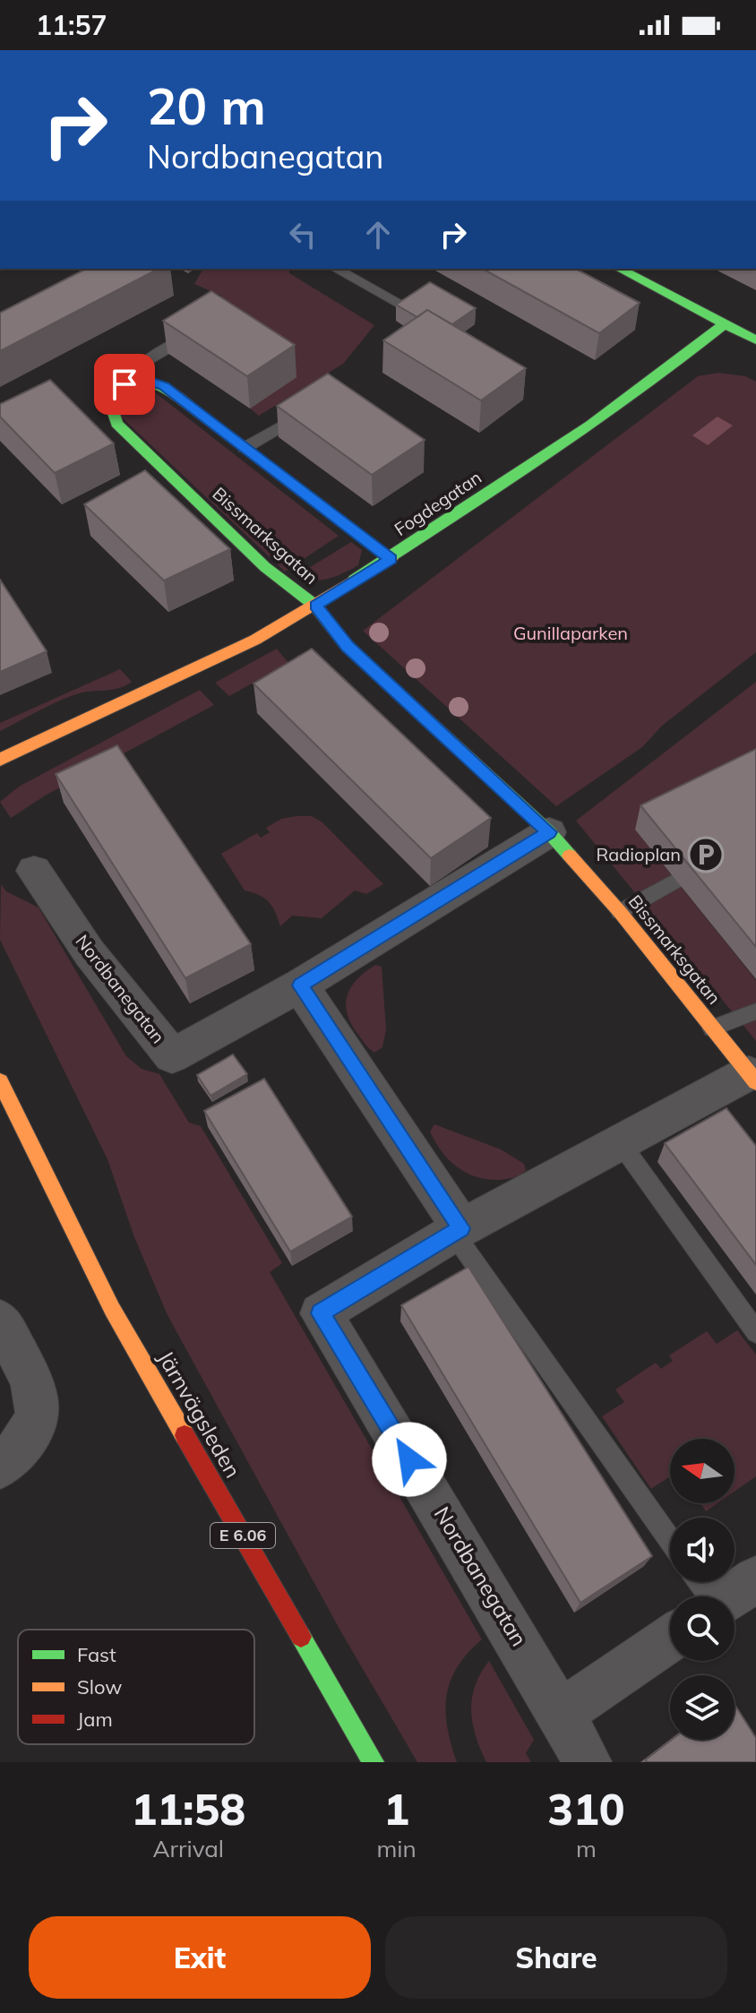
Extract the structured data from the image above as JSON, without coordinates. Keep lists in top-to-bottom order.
{
  "streets": {
    "main road": [
      "Fogdegatan",
      "Bissmarksgatan",
      "Järnvägsleden",
      "E 6.06"
    ],
    "street": ["Nordbanegatan"]
  },
  "crossings": [
    ["Fogdegatan", "Bissmarksgatan"],
    ["Bissmarksgatan", "Nordbanegatan"]
  ],
  "parks": ["Gunillaparken"],
  "places": {
    "parking": ["Radioplan"]
  },
  "legend": ["Fast", "Slow", "Jam"],
  "north": "left",
  "page": {
    "status": "11:57",
    "turn": ["20 m", "Nordbanegatan"],
    "eta": [
      "11:58",
      "Arrival",
      "1",
      "min",
      "310",
      "m"
    ],
    "buttons": ["Exit", "Share"]
  }
}
